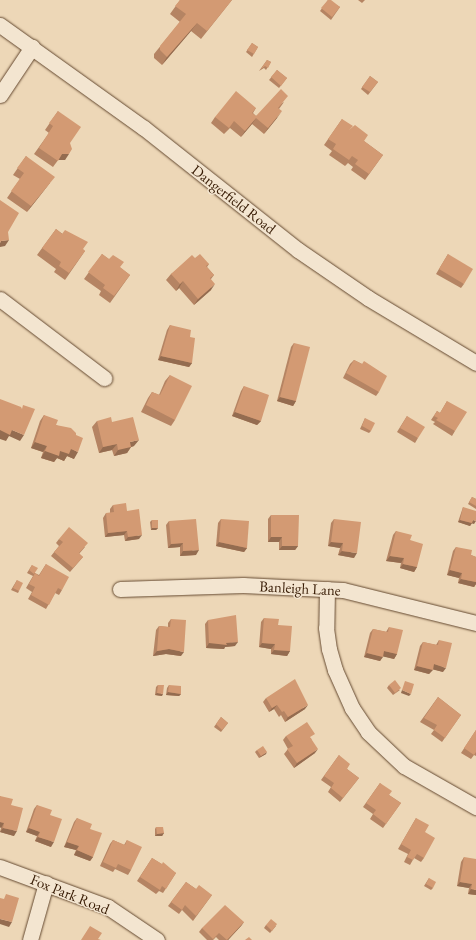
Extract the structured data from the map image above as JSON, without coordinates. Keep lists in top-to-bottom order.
{
  "streets": {
    "street": ["Dangerfield Road", "Banleigh Lane", "Fox Park Road"]
  }
}
